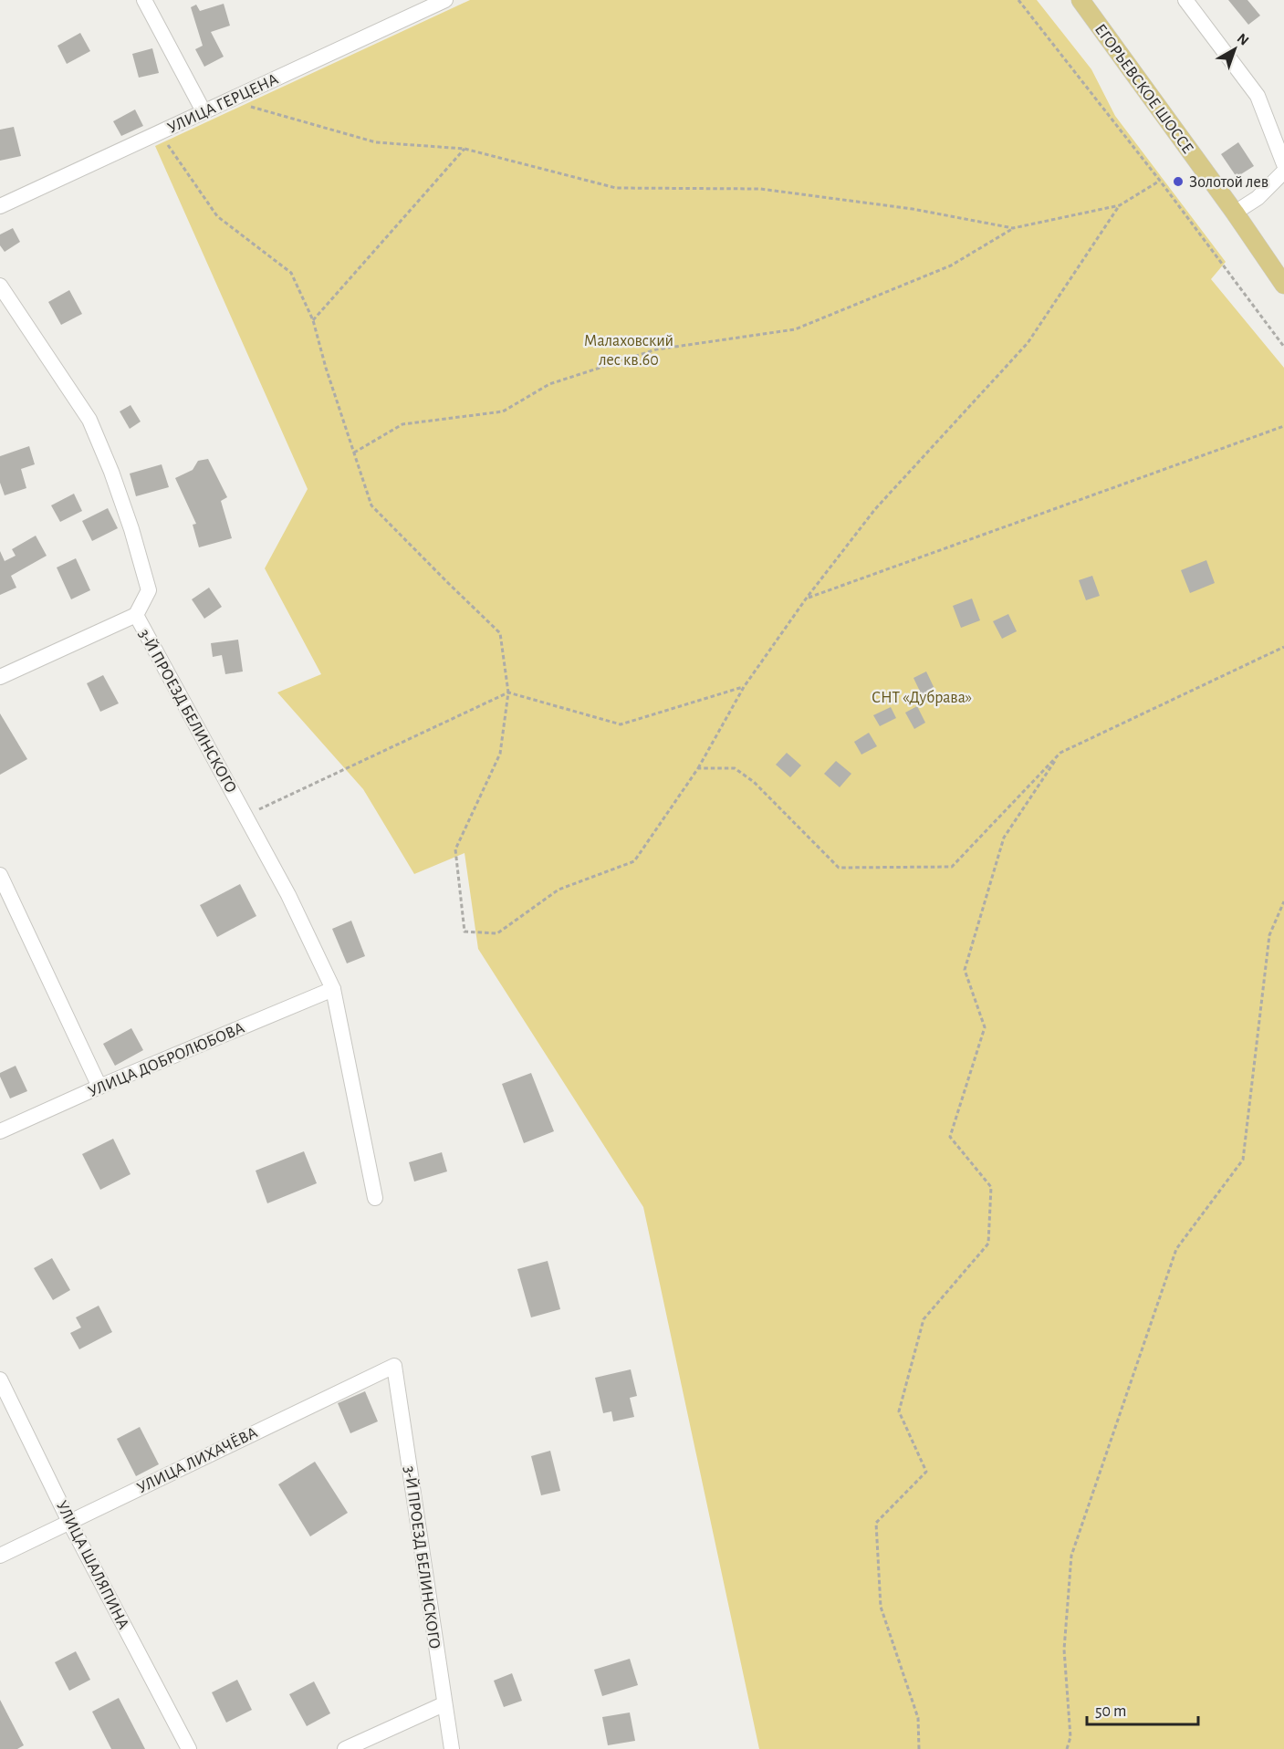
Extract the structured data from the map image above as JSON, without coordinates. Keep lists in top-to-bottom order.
{
  "streets": {
    "main road": ["ЕГОРЬЕВСКОЕ ШОССЕ"],
    "street": [
      "УЛИЦА ГЕРЦЕНА",
      "3-Й ПРОЕЗД БЕЛИНСКОГО",
      "УЛИЦА ДОБРОЛЮБОВА",
      "УЛИЦА ЛИХАЧЁВА",
      "УЛИЦА ШАЛЯПИНА"
    ]
  },
  "crossings": [
    ["3-Й ПРОЕЗД БЕЛИНСКОГО", "УЛИЦА ДОБРОЛЮБОВА"],
    ["3-Й ПРОЕЗД БЕЛИНСКОГО", "УЛИЦА ЛИХАЧЁВА"],
    ["УЛИЦА ЛИХАЧЁВА", "УЛИЦА ШАЛЯПИНА"]
  ],
  "parks": ["Малаховский лес кв.60", "СНТ «Дубрава»"],
  "places": ["Золотой лев"],
  "scale_bar": "50 m",
  "north": "top right"
}
